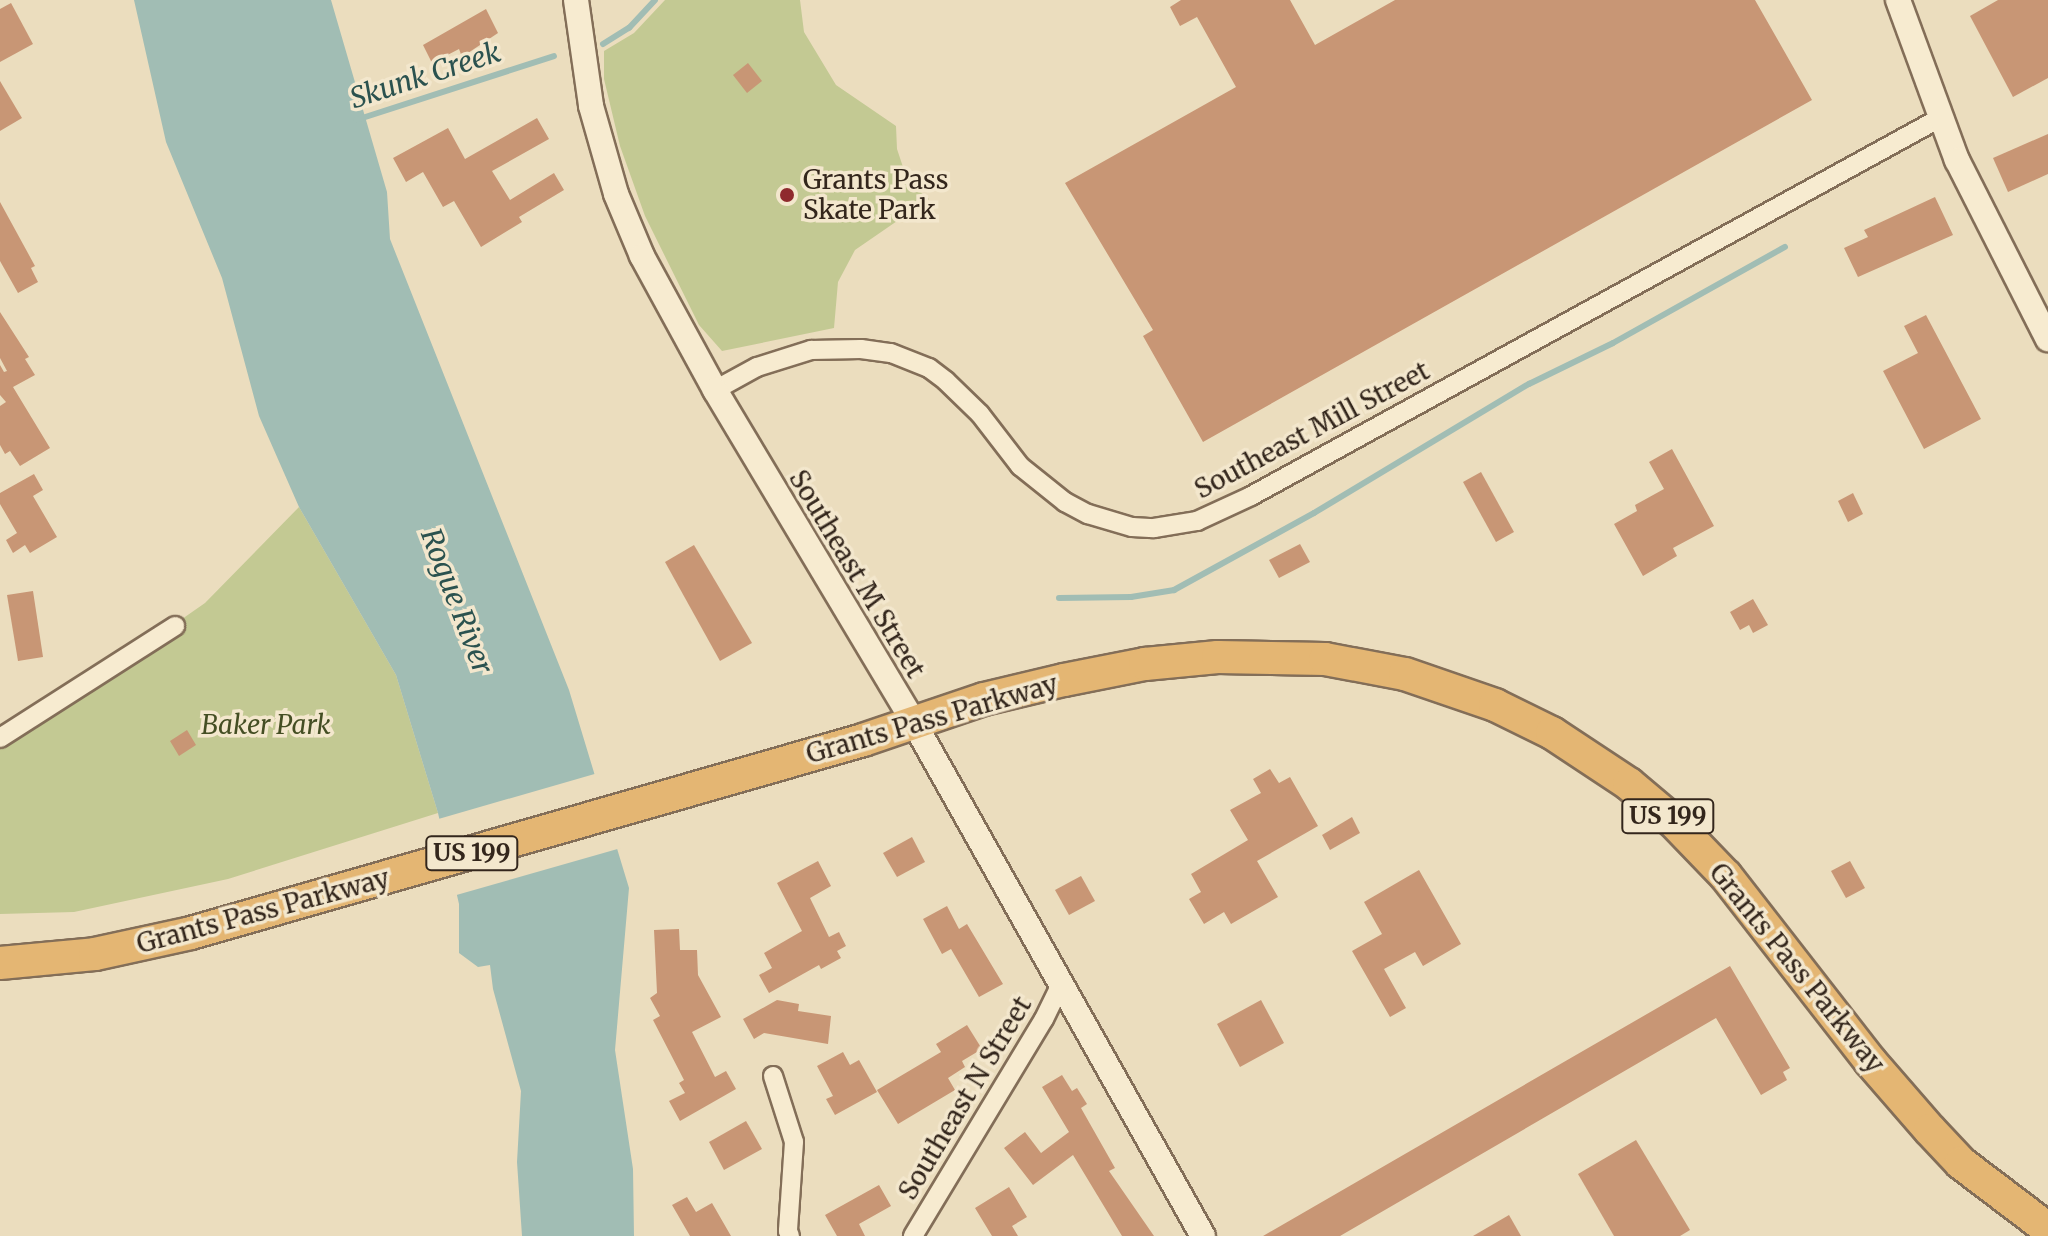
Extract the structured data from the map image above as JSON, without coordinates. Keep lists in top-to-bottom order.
{
  "streets": {
    "highway": ["Grants Pass Parkway", "US 199"],
    "street": ["Southeast Mill Street", "Southeast M Street", "Southeast N Street"]
  },
  "crossings": [
    ["Southeast Mill Street", "Southeast M Street"],
    ["Southeast M Street", "Grants Pass Parkway"],
    ["Southeast M Street", "Southeast N Street"]
  ],
  "water": ["Skunk Creek", "Rogue River"],
  "parks": ["Baker Park"],
  "places": ["Grants Pass Skate Park"]
}
